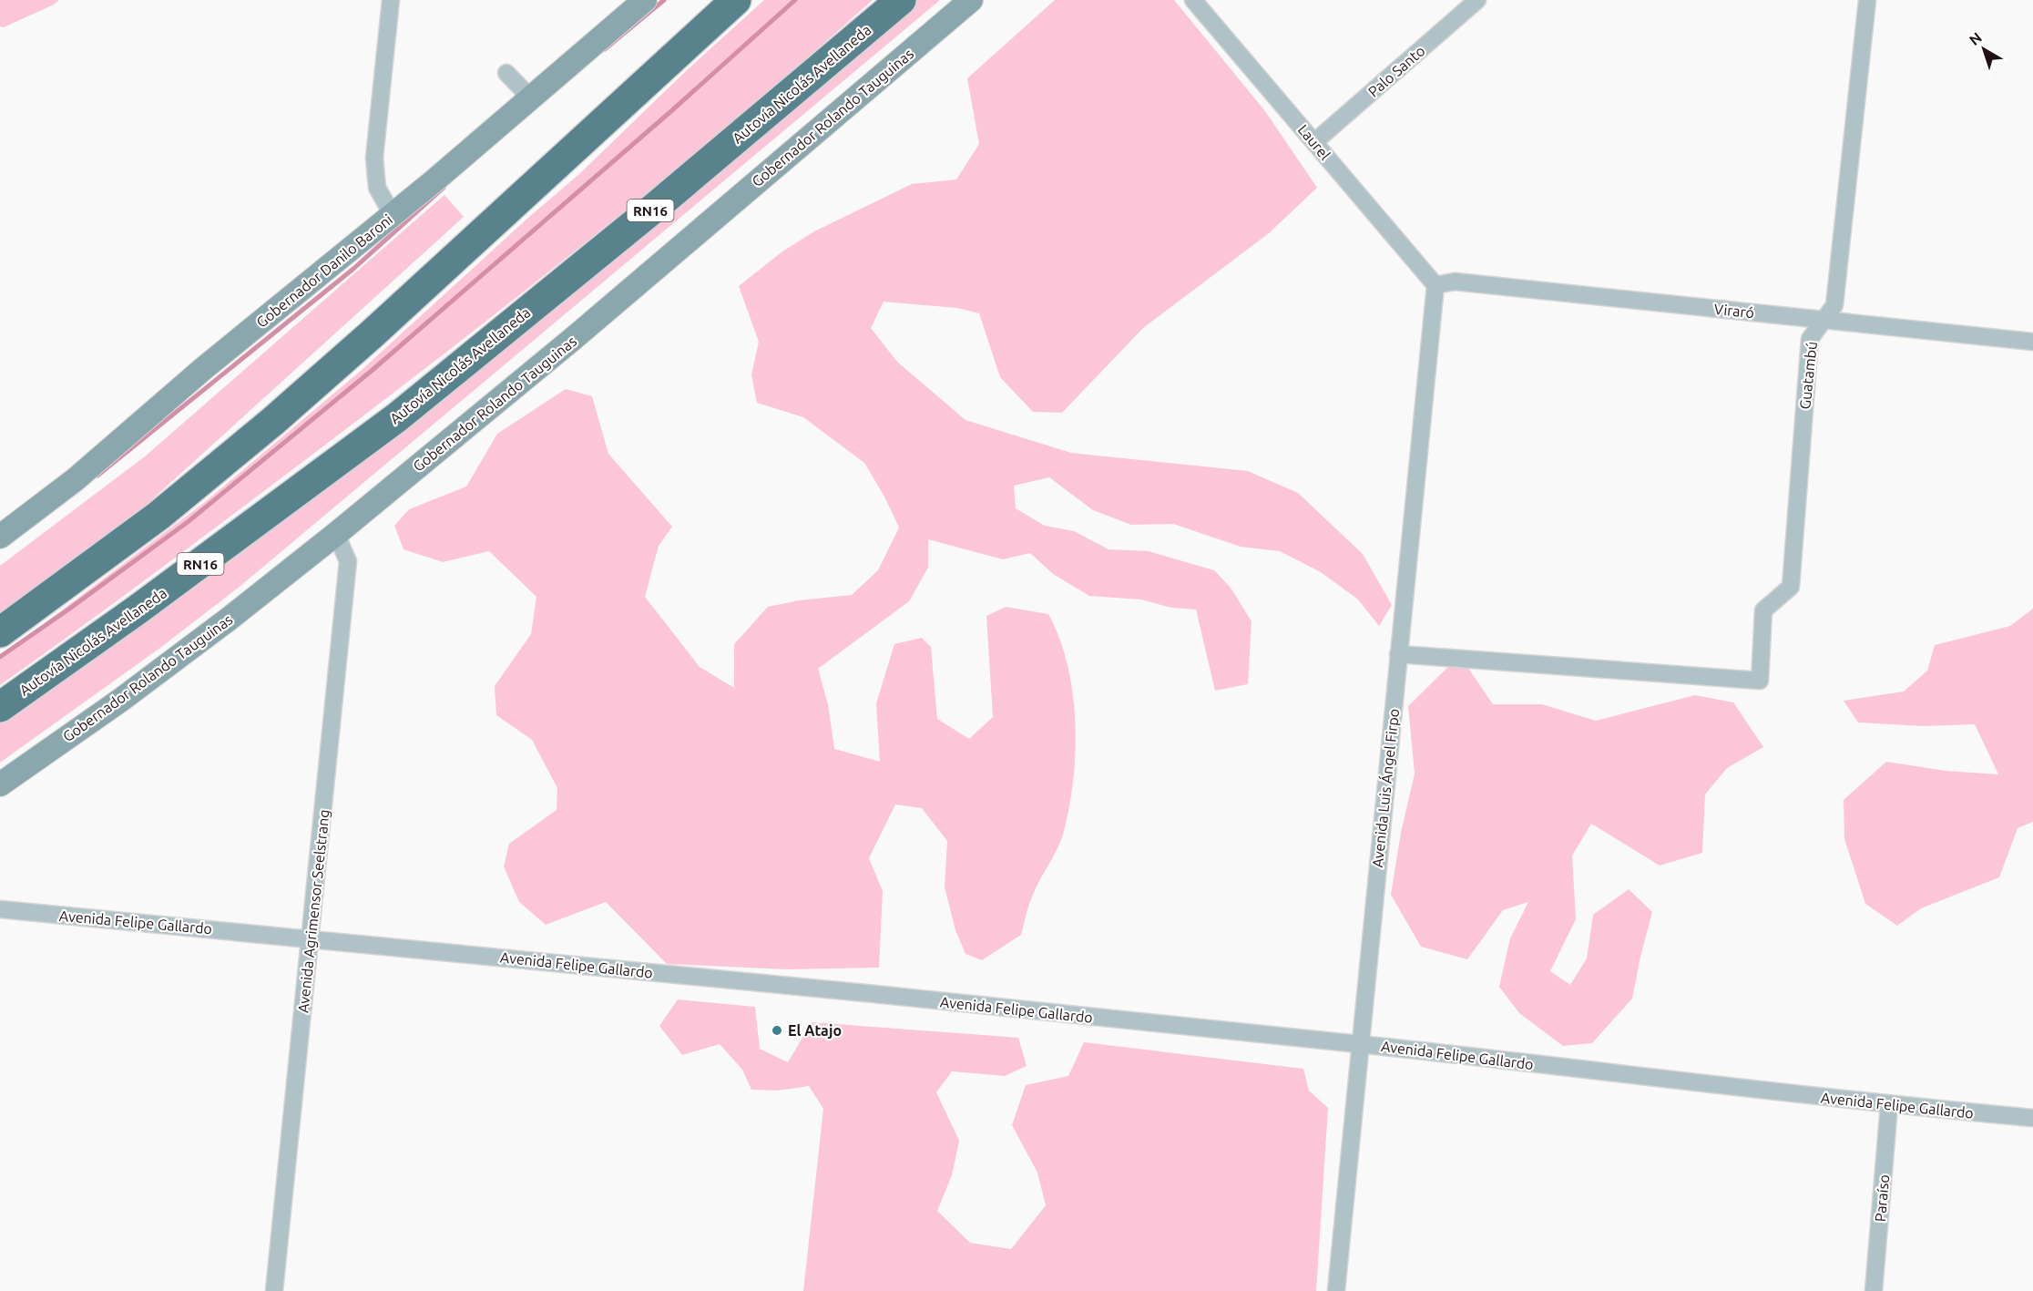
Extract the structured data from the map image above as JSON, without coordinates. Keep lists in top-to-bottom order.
{
  "streets": {
    "highway": ["Autovía Nicolás Avellaneda", "RN16"],
    "street": [
      "Palo Santo",
      "Gobernador Rolando Tauguinas",
      "Laurel",
      "Gobernador Danilo Baroni",
      "Viraró",
      "Guatambú",
      "Avenida Luis Ángel Firpo",
      "Avenida Agrimensor Seelstrang",
      "Avenida Felipe Gallardo",
      "Paraíso"
    ]
  },
  "crossings": [
    ["Palo Santo", "Laurel"],
    ["Gobernador Rolando Tauguinas", "Avenida Agrimensor Seelstrang"],
    ["Laurel", "Viraró"],
    ["Laurel", "Avenida Luis Ángel Firpo"],
    ["Viraró", "Guatambú"],
    ["Viraró", "Avenida Luis Ángel Firpo"],
    ["Guatambú", "Avenida Luis Ángel Firpo"],
    ["Avenida Luis Ángel Firpo", "Avenida Felipe Gallardo"],
    ["Avenida Agrimensor Seelstrang", "Avenida Felipe Gallardo"],
    ["Avenida Felipe Gallardo", "Paraíso"]
  ],
  "places": ["El Atajo"],
  "north": "top left"
}
